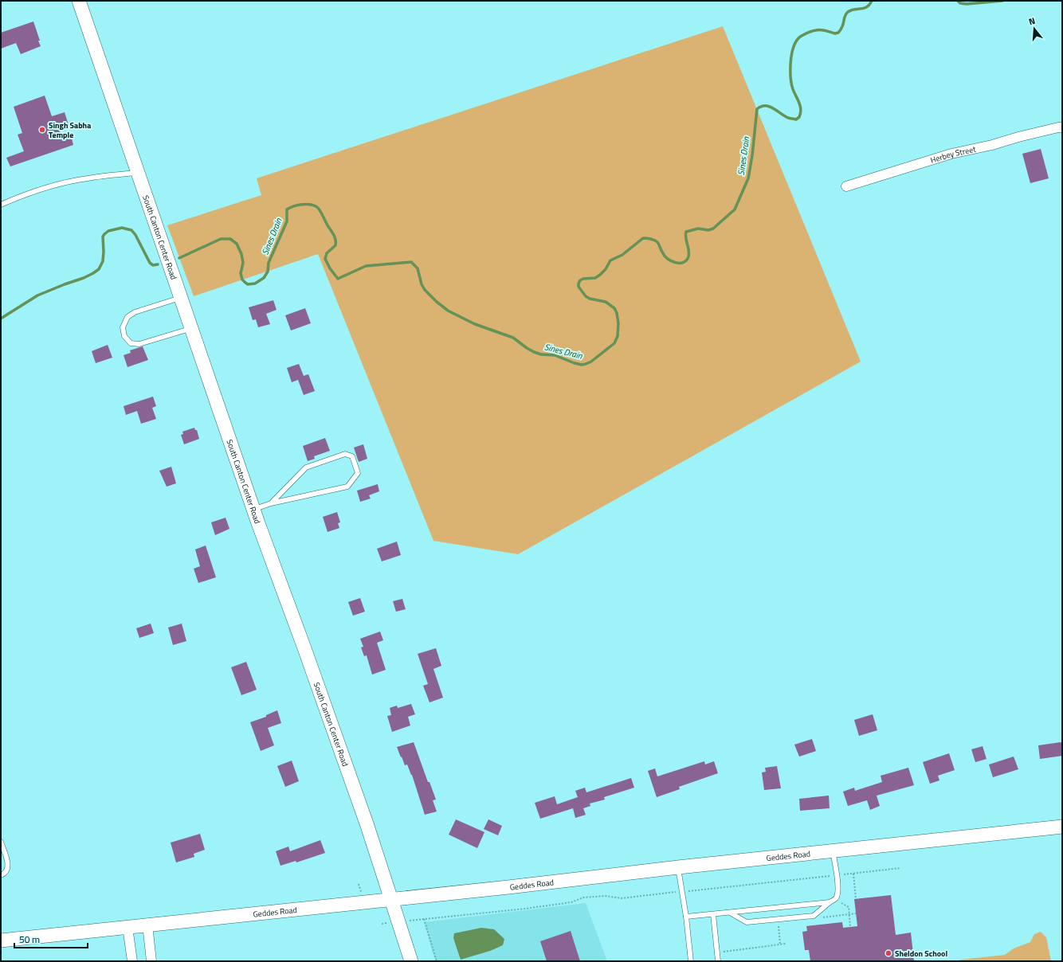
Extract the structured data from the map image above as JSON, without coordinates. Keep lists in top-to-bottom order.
{
  "streets": {
    "main road": ["South Canton Center Road", "Geddes Road"],
    "street": ["Herbey Street"]
  },
  "crossings": [
    ["South Canton Center Road", "Geddes Road"]
  ],
  "water": ["Sines Drain"],
  "places": ["Singh Sabha Temple", "Sheldon School"],
  "scale_bar": "50 m",
  "north": "top"
}
